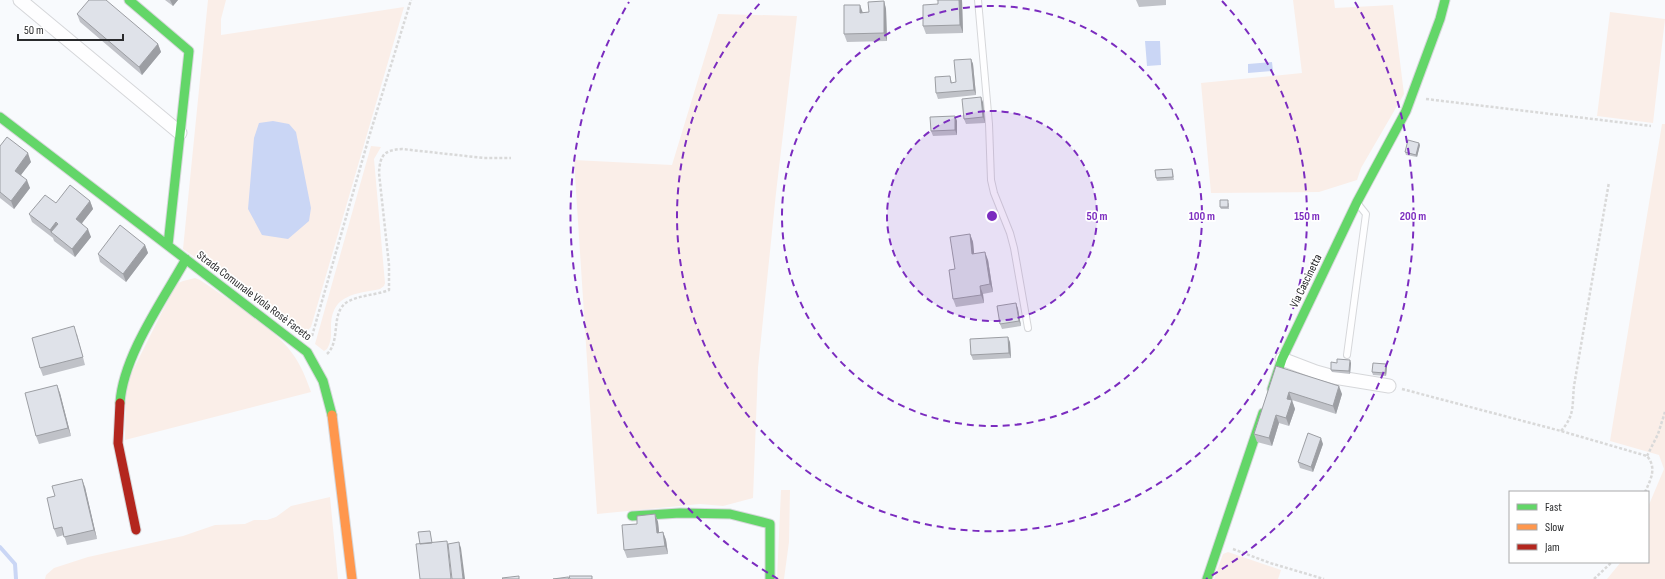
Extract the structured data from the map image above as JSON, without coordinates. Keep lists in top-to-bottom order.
{
  "streets": {
    "street": ["Via Cascinetta", "Strada Comunale Viola Rosè Faceto"]
  },
  "legend": ["Fast", "Slow", "Jam"],
  "scale_bar": "50 m",
  "rings": [
    "50 m",
    "100 m",
    "150 m",
    "200 m"
  ]
}
